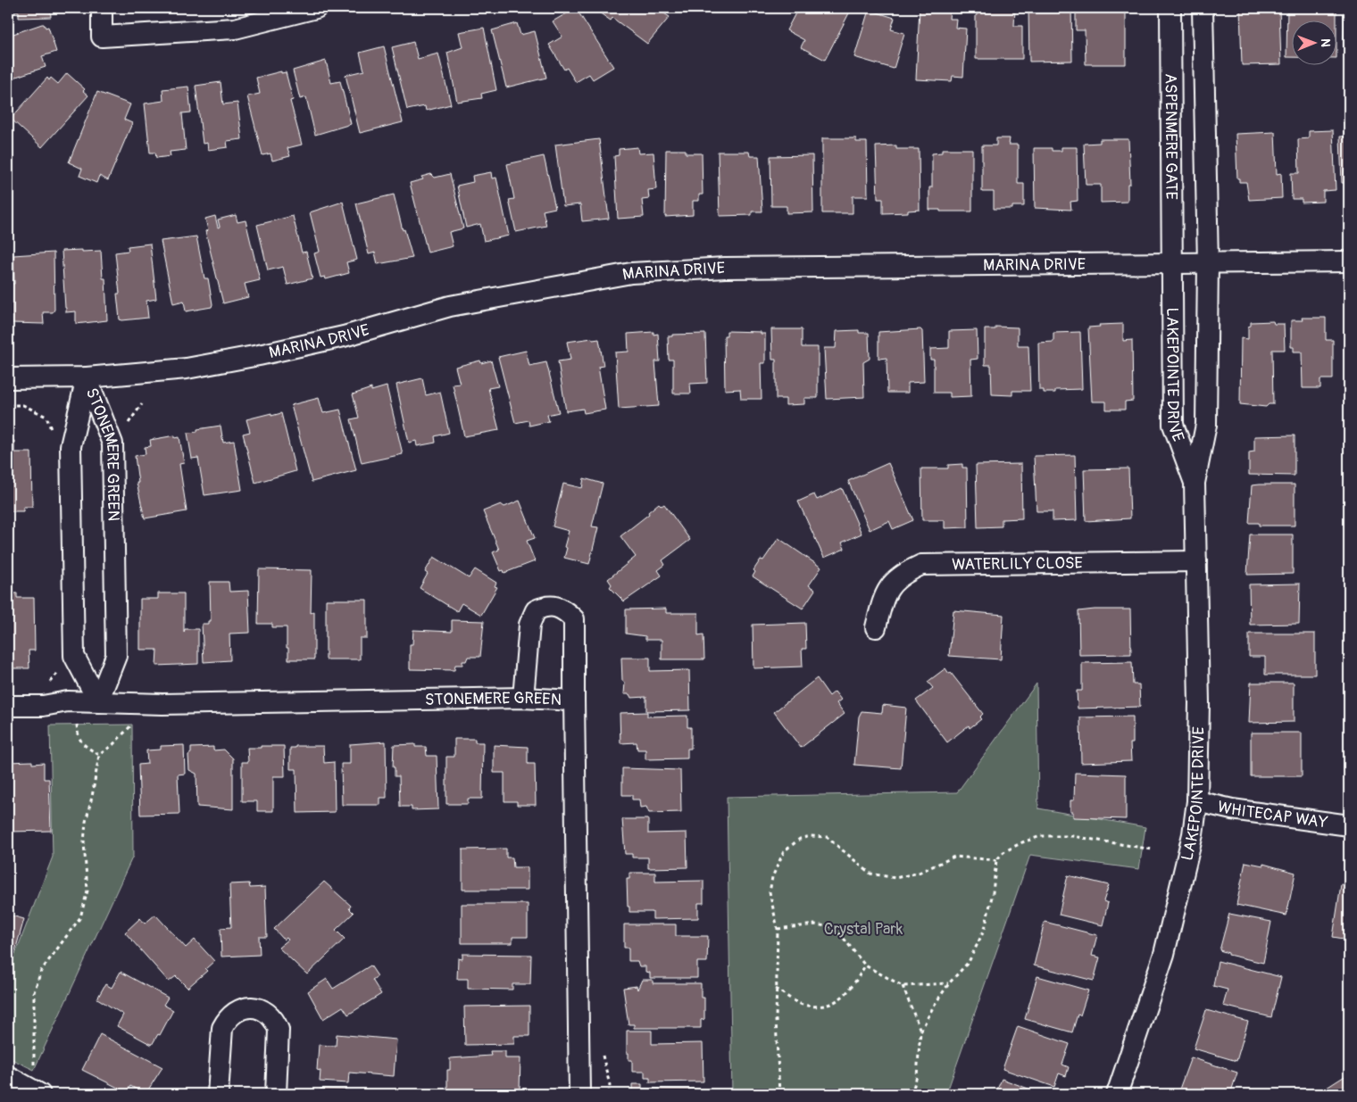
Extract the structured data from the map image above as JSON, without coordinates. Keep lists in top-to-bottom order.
{
  "streets": {
    "street": [
      "ASPENMERE GATE",
      "MARINA DRIVE",
      "LAKEPOINTE DRIVE",
      "STONEMERE GREEN",
      "WATERLILY CLOSE",
      "WHITECAP WAY"
    ]
  },
  "crossings": [
    ["ASPENMERE GATE", "MARINA DRIVE"],
    ["ASPENMERE GATE", "LAKEPOINTE DRIVE"],
    ["MARINA DRIVE", "LAKEPOINTE DRIVE"],
    ["MARINA DRIVE", "STONEMERE GREEN"],
    ["LAKEPOINTE DRIVE", "WATERLILY CLOSE"],
    ["LAKEPOINTE DRIVE", "WHITECAP WAY"]
  ],
  "parks": ["Crystal Park"],
  "north": "right"
}
